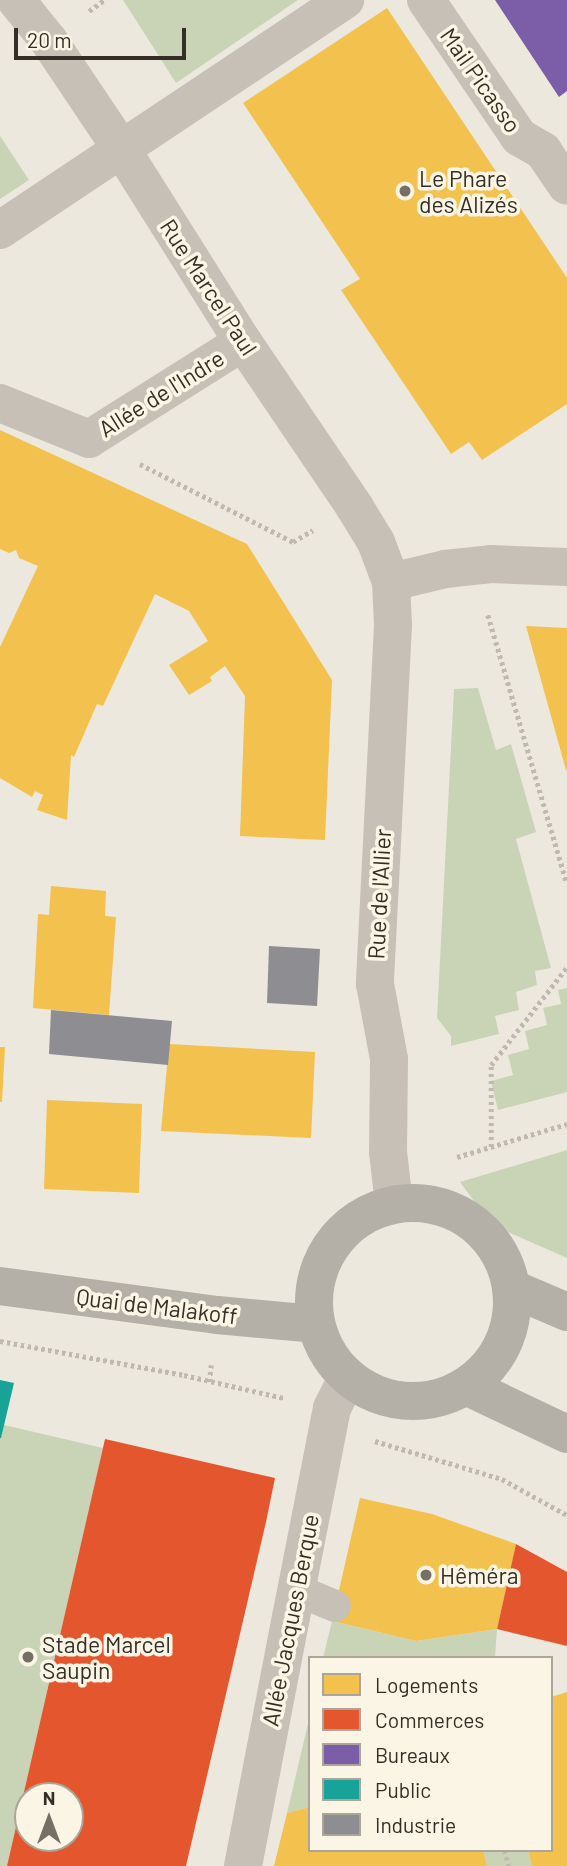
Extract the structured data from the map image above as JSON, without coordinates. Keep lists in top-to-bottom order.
{
  "streets": {
    "main road": ["Quai de Malakoff"],
    "street": [
      "Mail Picasso",
      "Rue Marcel Paul",
      "Allée de l'Indre",
      "Rue de l'Allier",
      "Allée Jacques Berque"
    ]
  },
  "crossings": [
    ["Rue Marcel Paul", "Allée de l'Indre"],
    ["Rue Marcel Paul", "Rue de l'Allier"],
    ["Rue de l'Allier", "Quai de Malakoff"],
    ["Rue de l'Allier", "Allée Jacques Berque"],
    ["Quai de Malakoff", "Allée Jacques Berque"]
  ],
  "places": ["Le Phare des Alizés", "Hêméra", "Stade Marcel Saupin"],
  "legend": [
    "Logements",
    "Commerces",
    "Bureaux",
    "Public",
    "Industrie"
  ],
  "scale_bar": "20 m",
  "north": "top"
}
